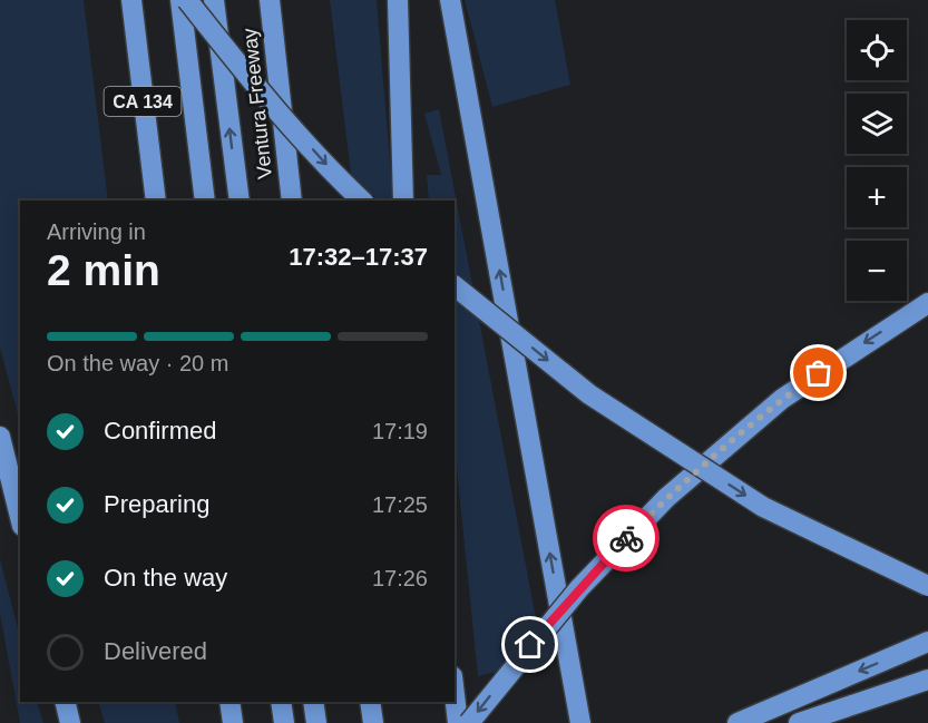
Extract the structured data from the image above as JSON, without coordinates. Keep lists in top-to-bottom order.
{
  "streets": {
    "highway": ["CA 134", "Ventura Freeway"]
  },
  "page": {
    "map_buttons": ["+", "−"],
    "heading": ["2 min", "Arriving in", "17:32–17:37"],
    "bar": "On the way · 20 m",
    "list": [
      ["Confirmed", "17:19"],
      ["Preparing", "17:25"],
      ["On the way", "17:26"],
      "Delivered"
    ]
  }
}
